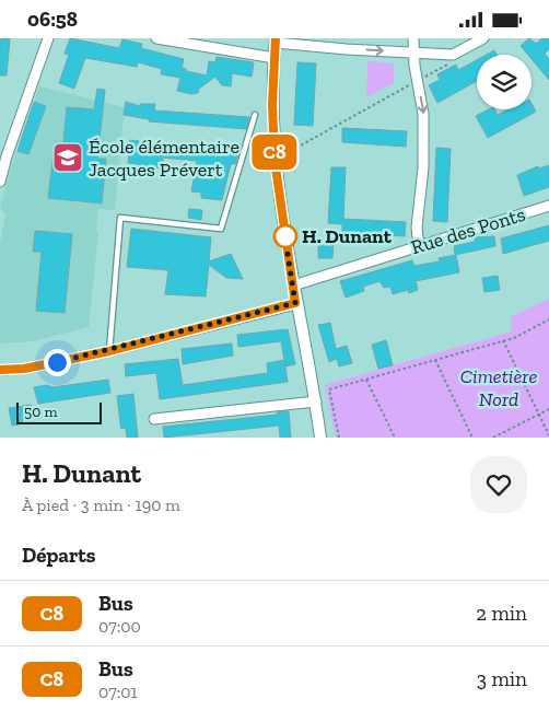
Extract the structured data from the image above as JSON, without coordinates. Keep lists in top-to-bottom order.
{
  "streets": {
    "street": ["Rue des Ponts"]
  },
  "parks": ["Cimetière Nord"],
  "places": {
    "school or university": ["École élémentaire Jacques Prévert"],
    "other": ["H. Dunant"]
  },
  "lines": ["bus line C8"],
  "scale_bar": "50 m",
  "page": {
    "status": "06:58",
    "on_map": "C8",
    "scale": "50 m",
    "heading": [
      ["H. Dunant", "À pied · 3 min · 190 m"],
      "Départs"
    ],
    "list": [
      {
        "mark": "C8",
        "name": "Bus",
        "note": "07:00",
        "value": "2 min"
      },
      {
        "mark": "C8",
        "name": "Bus",
        "note": "07:01",
        "value": "3 min"
      }
    ]
  }
}
